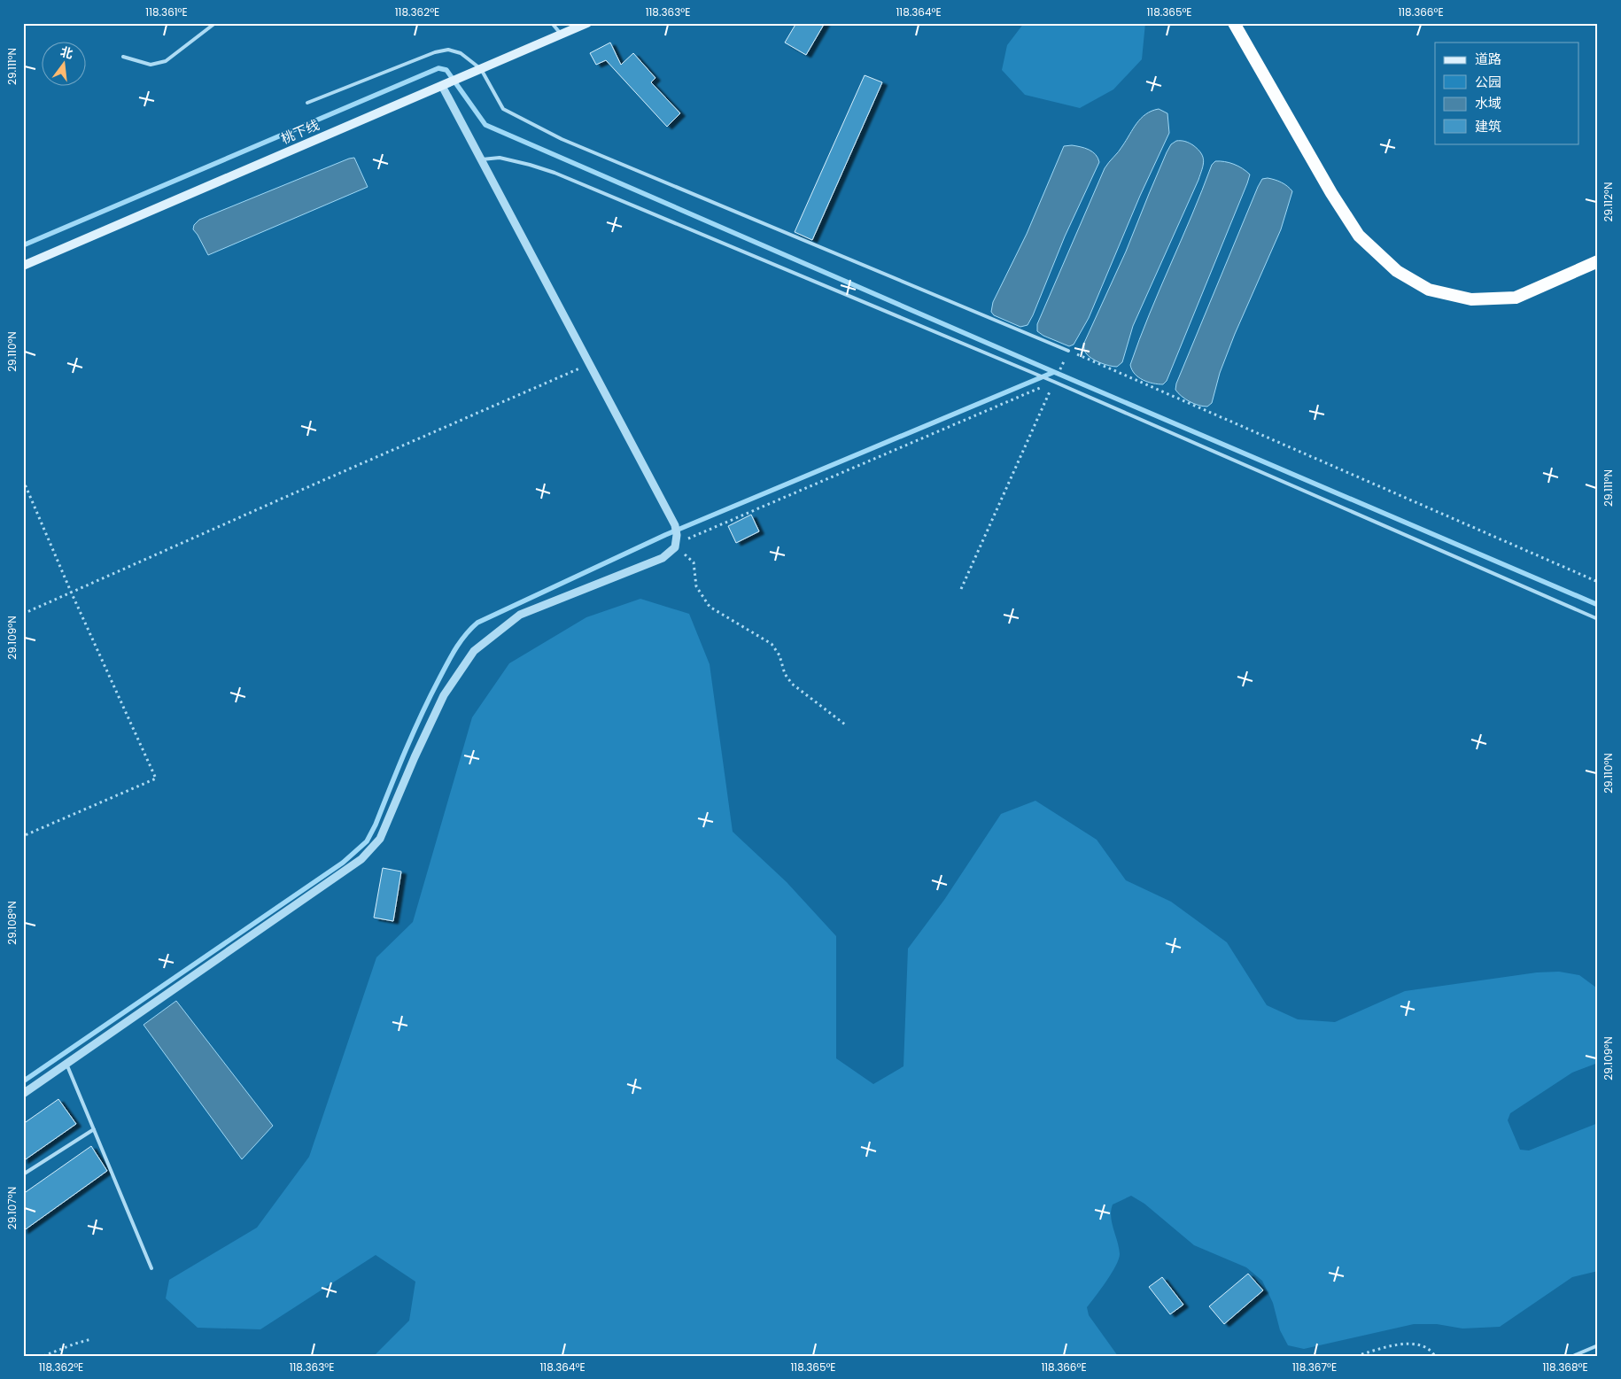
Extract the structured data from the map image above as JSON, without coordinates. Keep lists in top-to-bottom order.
{
  "streets": {
    "main road": ["桃下线"]
  },
  "legend": [
    "道路",
    "公园",
    "水域",
    "建筑"
  ],
  "north": "top",
  "coordinates": [
    "118.361°E",
    "118.362°E",
    "118.363°E",
    "118.364°E",
    "118.365°E",
    "118.366°E",
    "29.111°N",
    "29.112°N",
    "29.110°N",
    "29.109°N",
    "29.108°N",
    "29.107°N",
    "118.367°E",
    "118.368°E"
  ]
}
